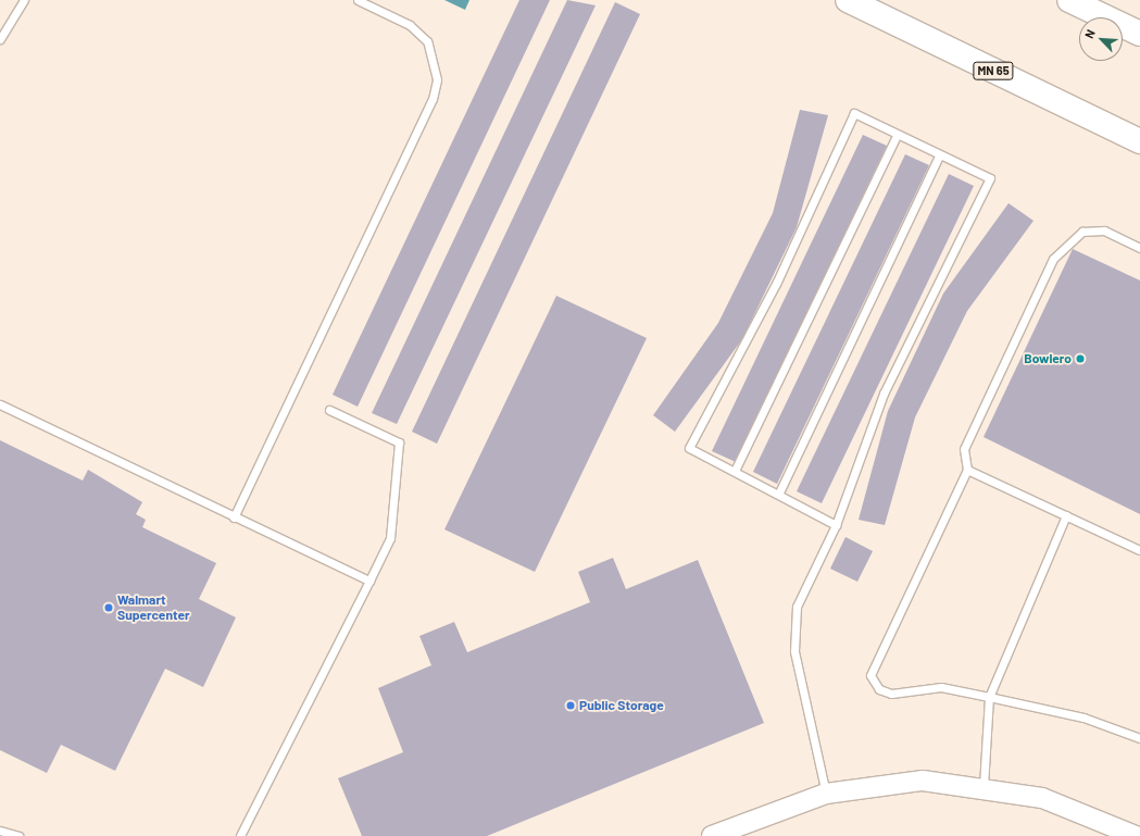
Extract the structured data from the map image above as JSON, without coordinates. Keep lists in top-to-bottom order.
{
  "streets": {
    "highway": ["MN 65"]
  },
  "places": ["Bowlero", "Walmart Supercenter", "Public Storage"],
  "north": "top left"
}
